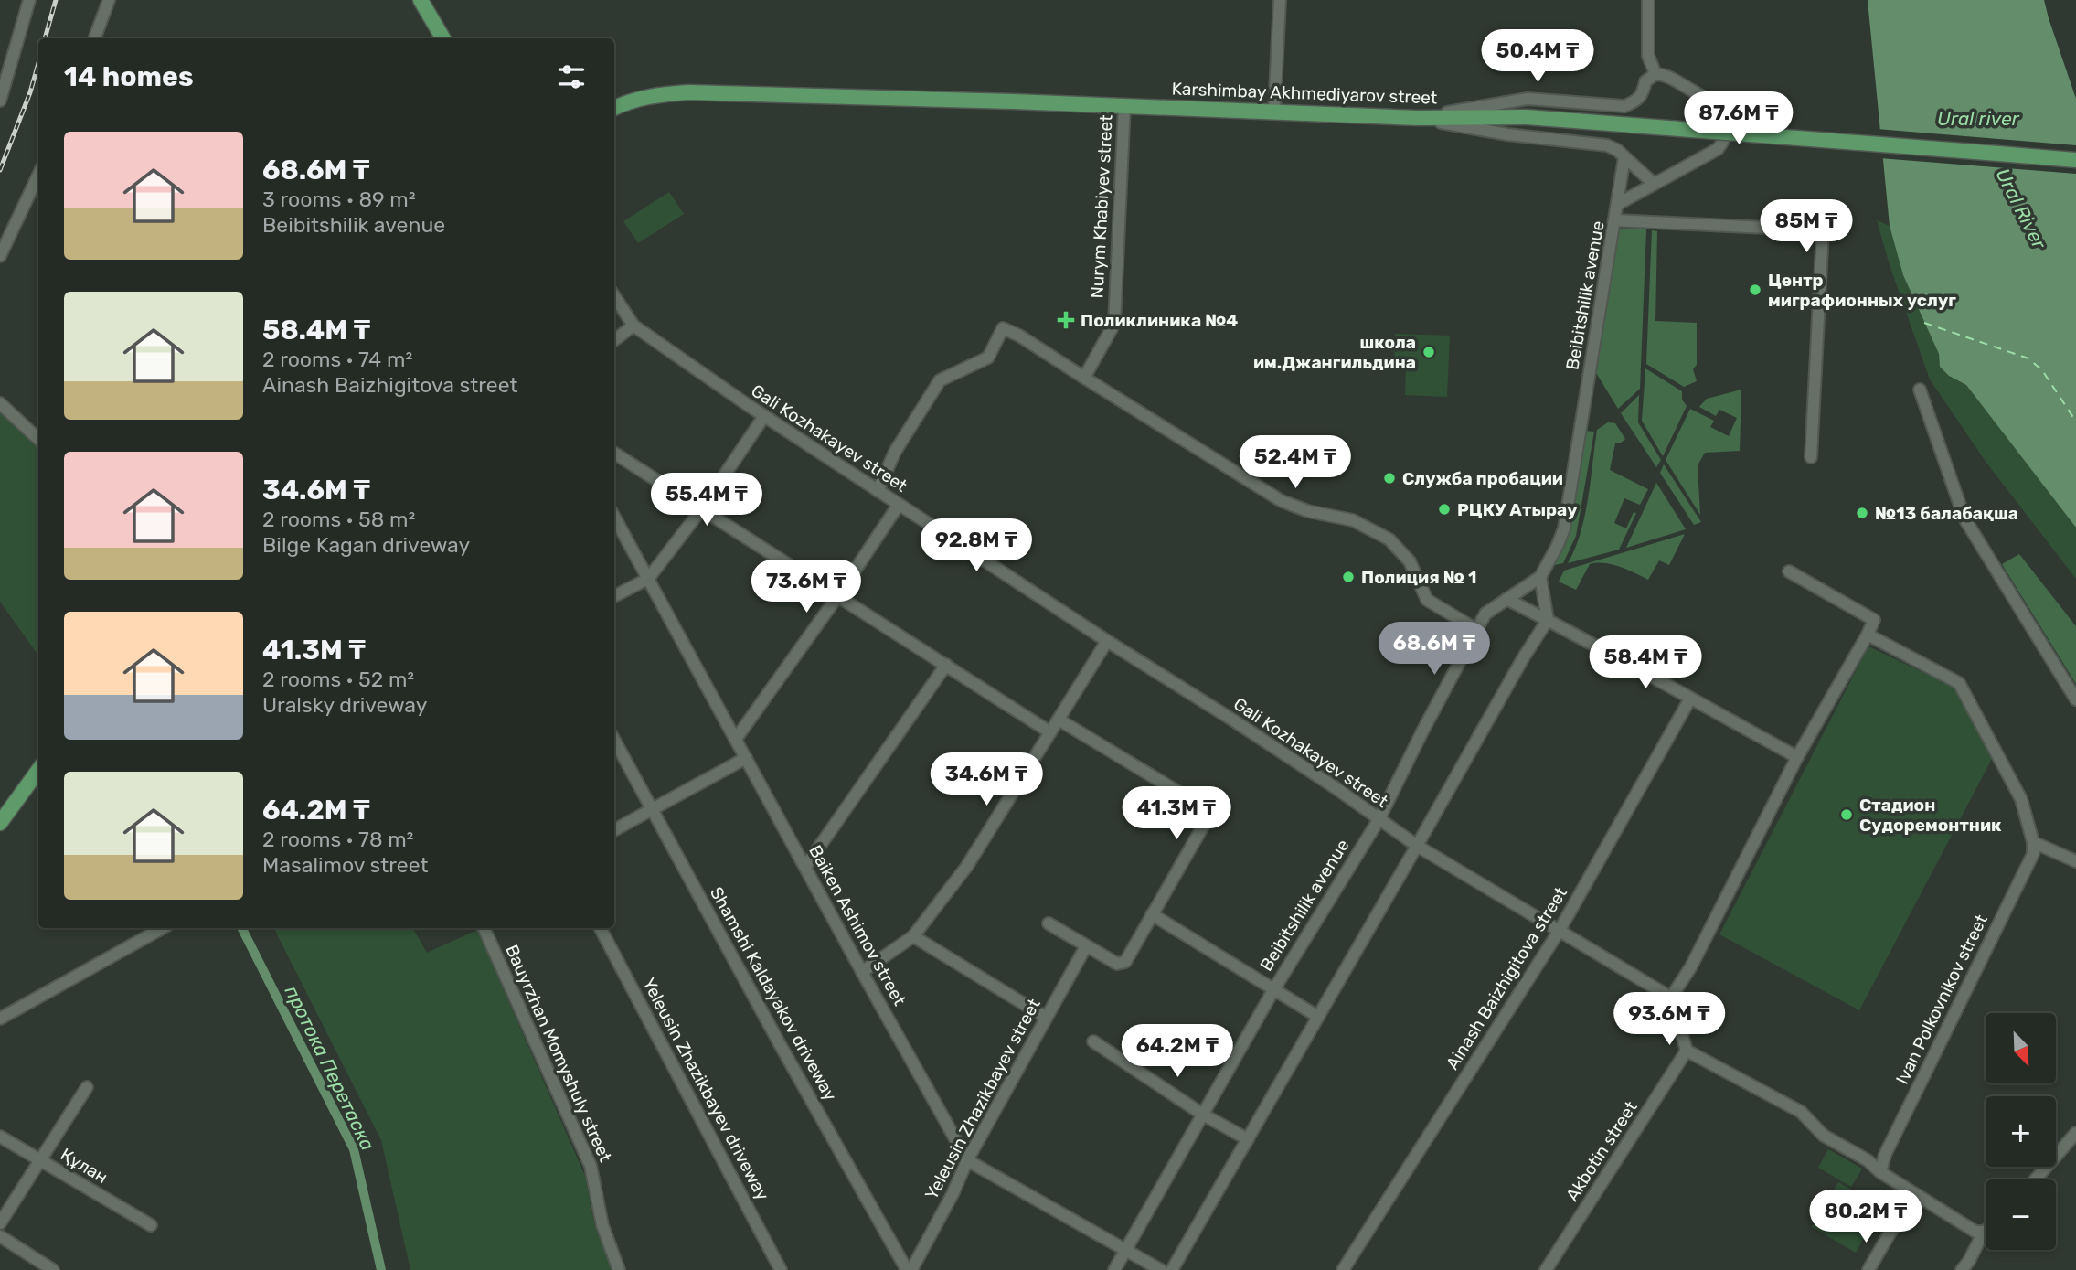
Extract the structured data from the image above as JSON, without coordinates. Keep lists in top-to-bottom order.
{
  "streets": {
    "main road": ["Karshimbay Akhmediyarov street"],
    "street": [
      "Nurym Khabiyev street",
      "Beibitshilik avenue",
      "Gali Kozhakayev street",
      "Baiken Ashimov street",
      "Ainash Baizhigitova street",
      "Shamshi Kaldayakov driveway",
      "Ivan Polkovnikov street",
      "Bauyrzhan Momyshuly street",
      "Yeleusin Zhazikbayev driveway",
      "Yeleusin Zhazikbayev street",
      "Akbotin street",
      "Құлан"
    ]
  },
  "crossings": [
    ["Karshimbay Akhmediyarov street", "Nurym Khabiyev street"],
    ["Beibitshilik avenue", "Gali Kozhakayev street"],
    ["Gali Kozhakayev street", "Ainash Baizhigitova street"],
    ["Baiken Ashimov street", "Yeleusin Zhazikbayev street"],
    ["Shamshi Kaldayakov driveway", "Yeleusin Zhazikbayev street"]
  ],
  "water": ["Ural river", "Ural River", "протока Перетаска"],
  "places": {
    "other": [
      "Центр миграфионных услуг",
      "школа им.Джангильдина",
      "Служба пробации",
      "РЦКУ Атырау",
      "№13 балабақша",
      "Полиция № 1",
      "Стадион Судоремонтник"
    ],
    "health": ["Поликлиника №4"]
  },
  "north": "bottom right",
  "page": {
    "price": [
      "50.4M ₸",
      "87.6M ₸",
      "85M ₸",
      "52.4M ₸",
      "55.4M ₸",
      "92.8M ₸",
      "73.6M ₸",
      "68.6M ₸",
      "58.4M ₸",
      "34.6M ₸",
      "41.3M ₸",
      "93.6M ₸",
      "64.2M ₸",
      "80.2M ₸"
    ],
    "heading": "14 homes",
    "list": [
      {
        "name": "68.6M ₸",
        "note": "3 rooms · 89 m² · Beibitshilik avenue"
      },
      {
        "name": "58.4M ₸",
        "note": "2 rooms · 74 m² · Ainash Baizhigitova street"
      },
      {
        "name": "34.6M ₸",
        "note": "2 rooms · 58 m² · Bilge Kagan driveway"
      },
      {
        "name": "41.3M ₸",
        "note": "2 rooms · 52 m² · Uralsky driveway"
      },
      {
        "name": "64.2M ₸",
        "note": "2 rooms · 78 m² · Masalimov street"
      }
    ],
    "map_buttons": ["+", "−"]
  }
}
